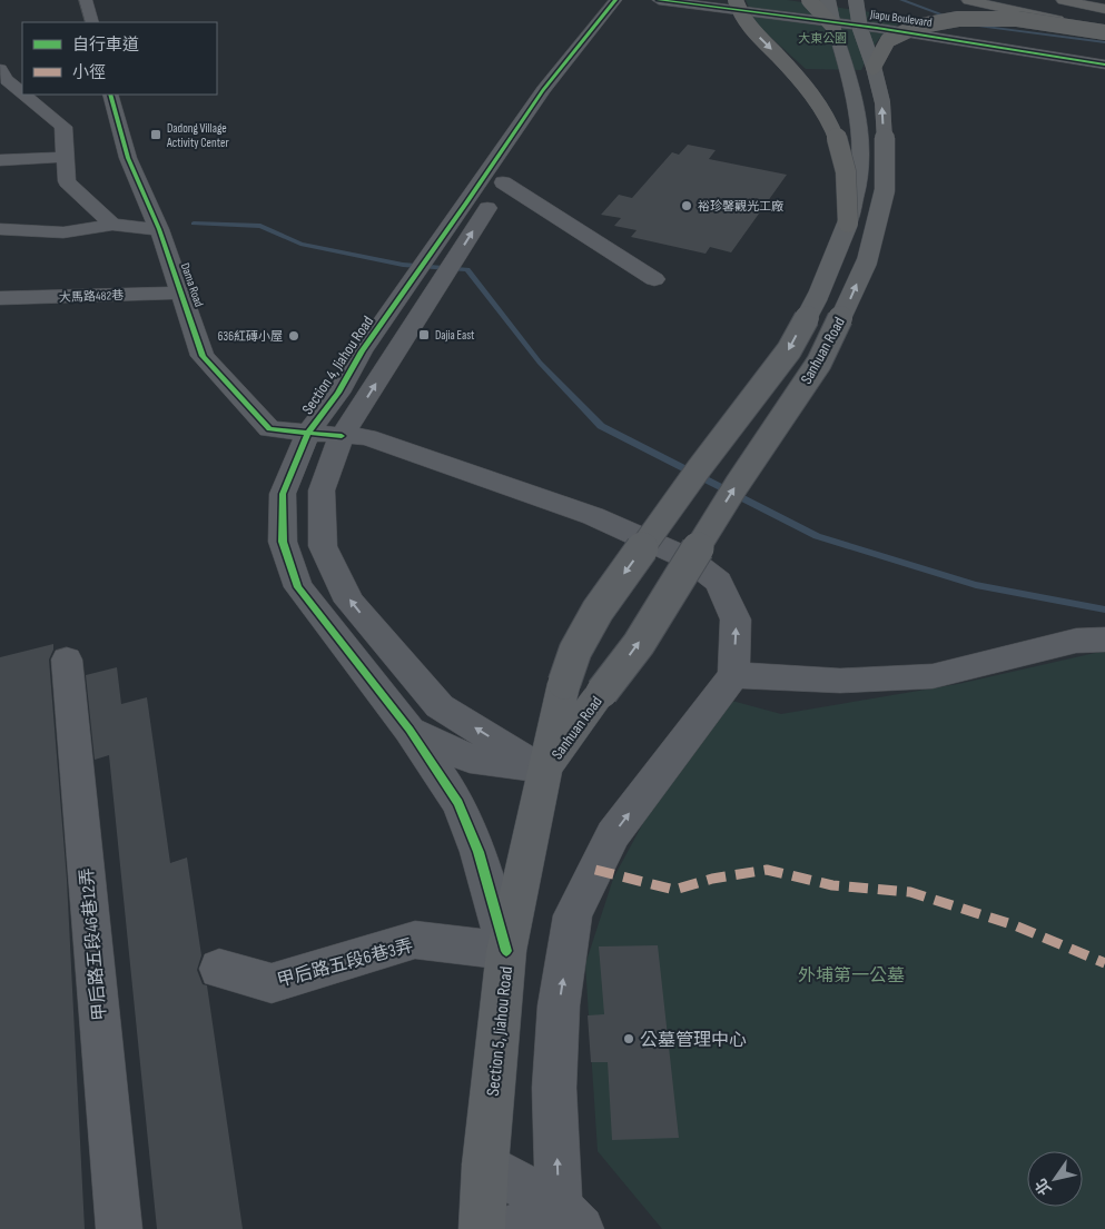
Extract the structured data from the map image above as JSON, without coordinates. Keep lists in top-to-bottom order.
{
  "streets": {
    "main road": ["Sanhuan Road", "Section 5, Jiahou Road"],
    "street": [
      "Jiapu Boulevard",
      "Dama Road",
      "大馬路482巷",
      "Section 4, Jiahou Road",
      "甲后路五段46巷12弄",
      "甲后路五段6巷3弄"
    ]
  },
  "crossings": [
    ["Dama Road", "大馬路482巷"],
    ["Dama Road", "Section 4, Jiahou Road"],
    ["Sanhuan Road", "Section 4, Jiahou Road"],
    ["Sanhuan Road", "Section 5, Jiahou Road"],
    ["Section 4, Jiahou Road", "甲后路五段6巷3弄"],
    ["Section 4, Jiahou Road", "Section 5, Jiahou Road"],
    ["甲后路五段6巷3弄", "Section 5, Jiahou Road"]
  ],
  "one_way": ["Dama Road"],
  "parks": ["大東公園", "外埔第一公墓"],
  "places": {
    "transit": ["Dadong Village Activity Center", "Dajia East"],
    "other": ["裕珍馨觀光工廠", "636紅磚小屋", "公墓管理中心"]
  },
  "legend": ["自行車道", "小徑"],
  "north": "bottom left"
}
